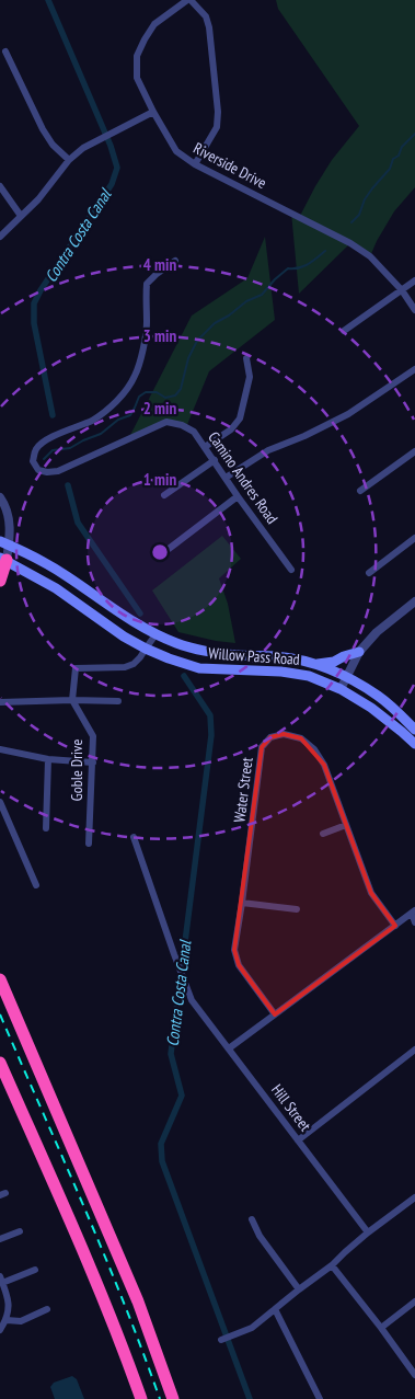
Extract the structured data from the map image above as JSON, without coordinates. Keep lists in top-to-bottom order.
{
  "streets": {
    "main road": ["Willow Pass Road"],
    "street": [
      "Riverside Drive",
      "Camino Andres Road",
      "Goble Drive",
      "Water Street",
      "Hill Street"
    ]
  },
  "water": ["Contra Costa Canal"],
  "rings": [
    "4 min",
    "3 min",
    "2 min",
    "1 min"
  ]
}
